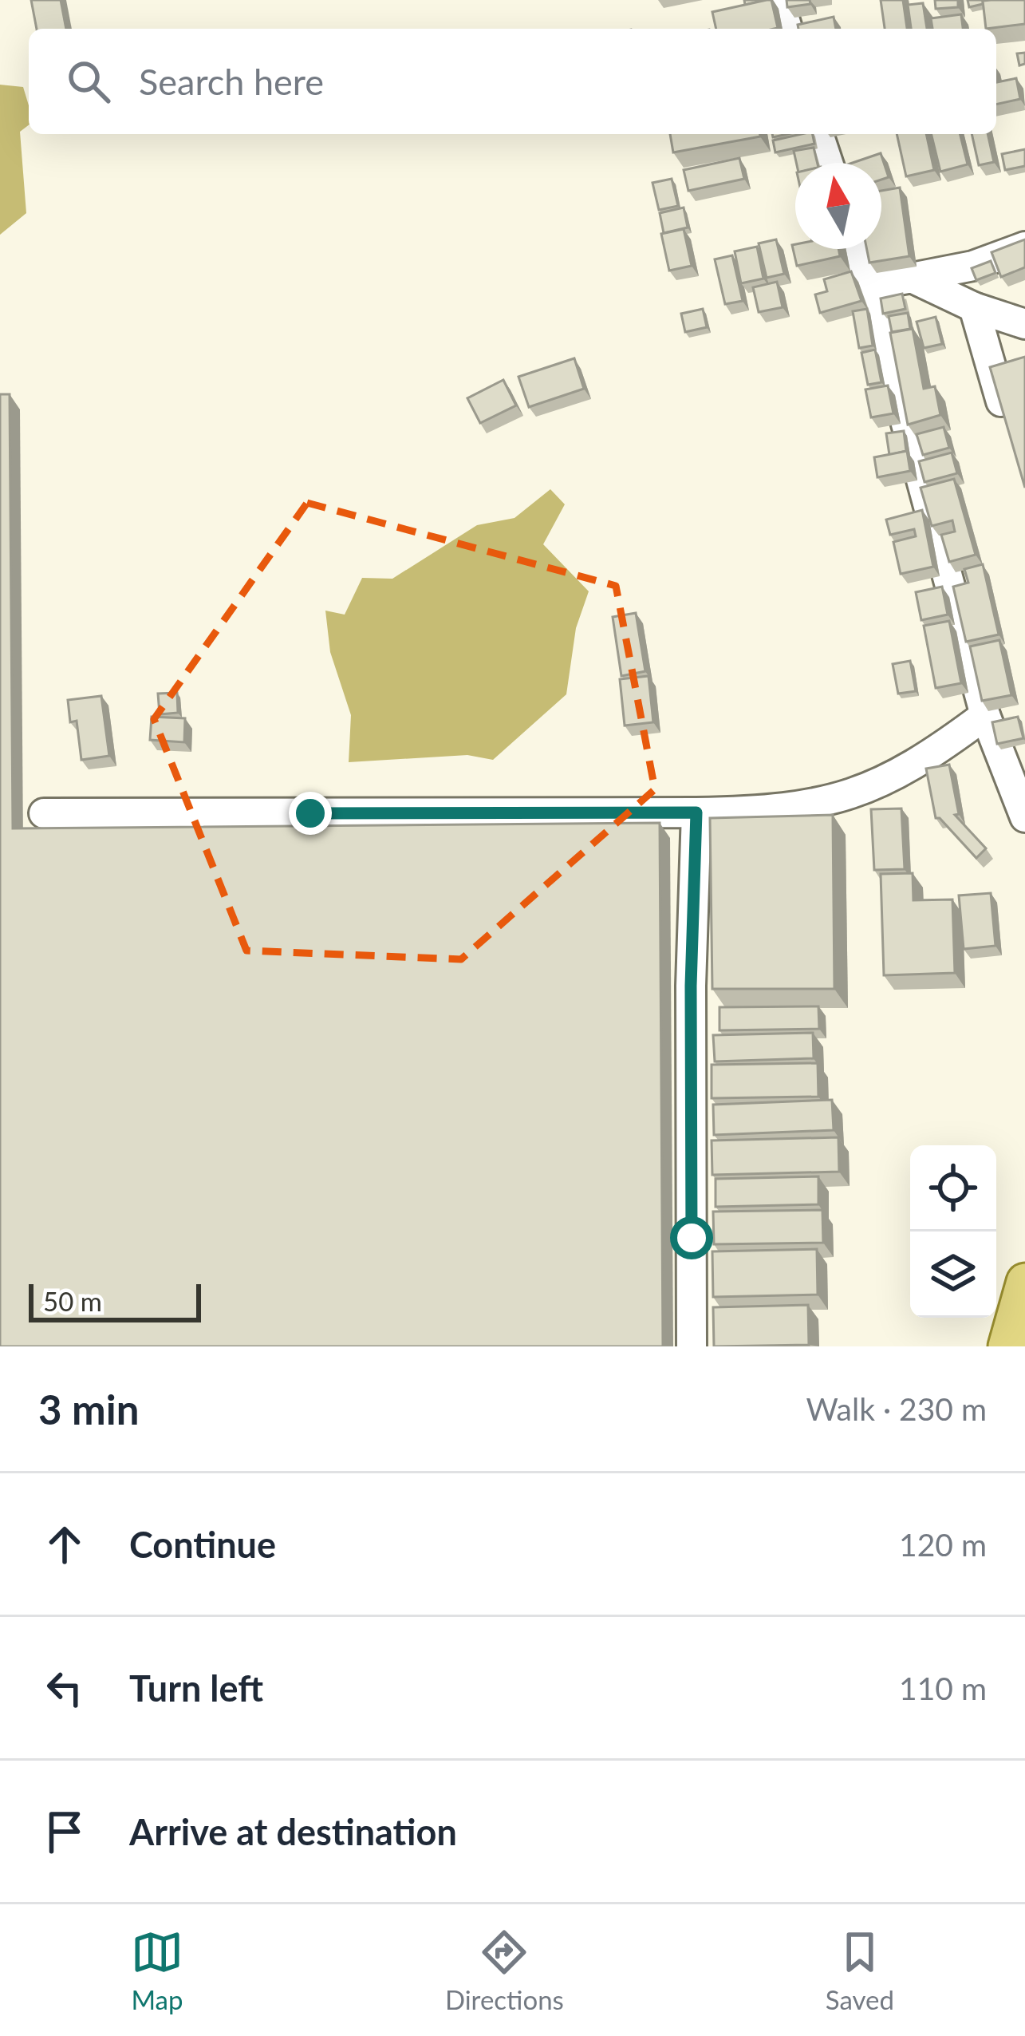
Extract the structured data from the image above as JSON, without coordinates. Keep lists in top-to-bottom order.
{
  "scale_bar": "50 m",
  "north": "top",
  "page": {
    "search": "Search here",
    "scale": "50 m",
    "heading": ["3 min", "Walk · 230 m"],
    "list": [
      ["Continue", "120 m"],
      ["Turn left", "110 m"],
      "Arrive at destination"
    ],
    "nav": ["Map", "Directions", "Saved"]
  }
}
